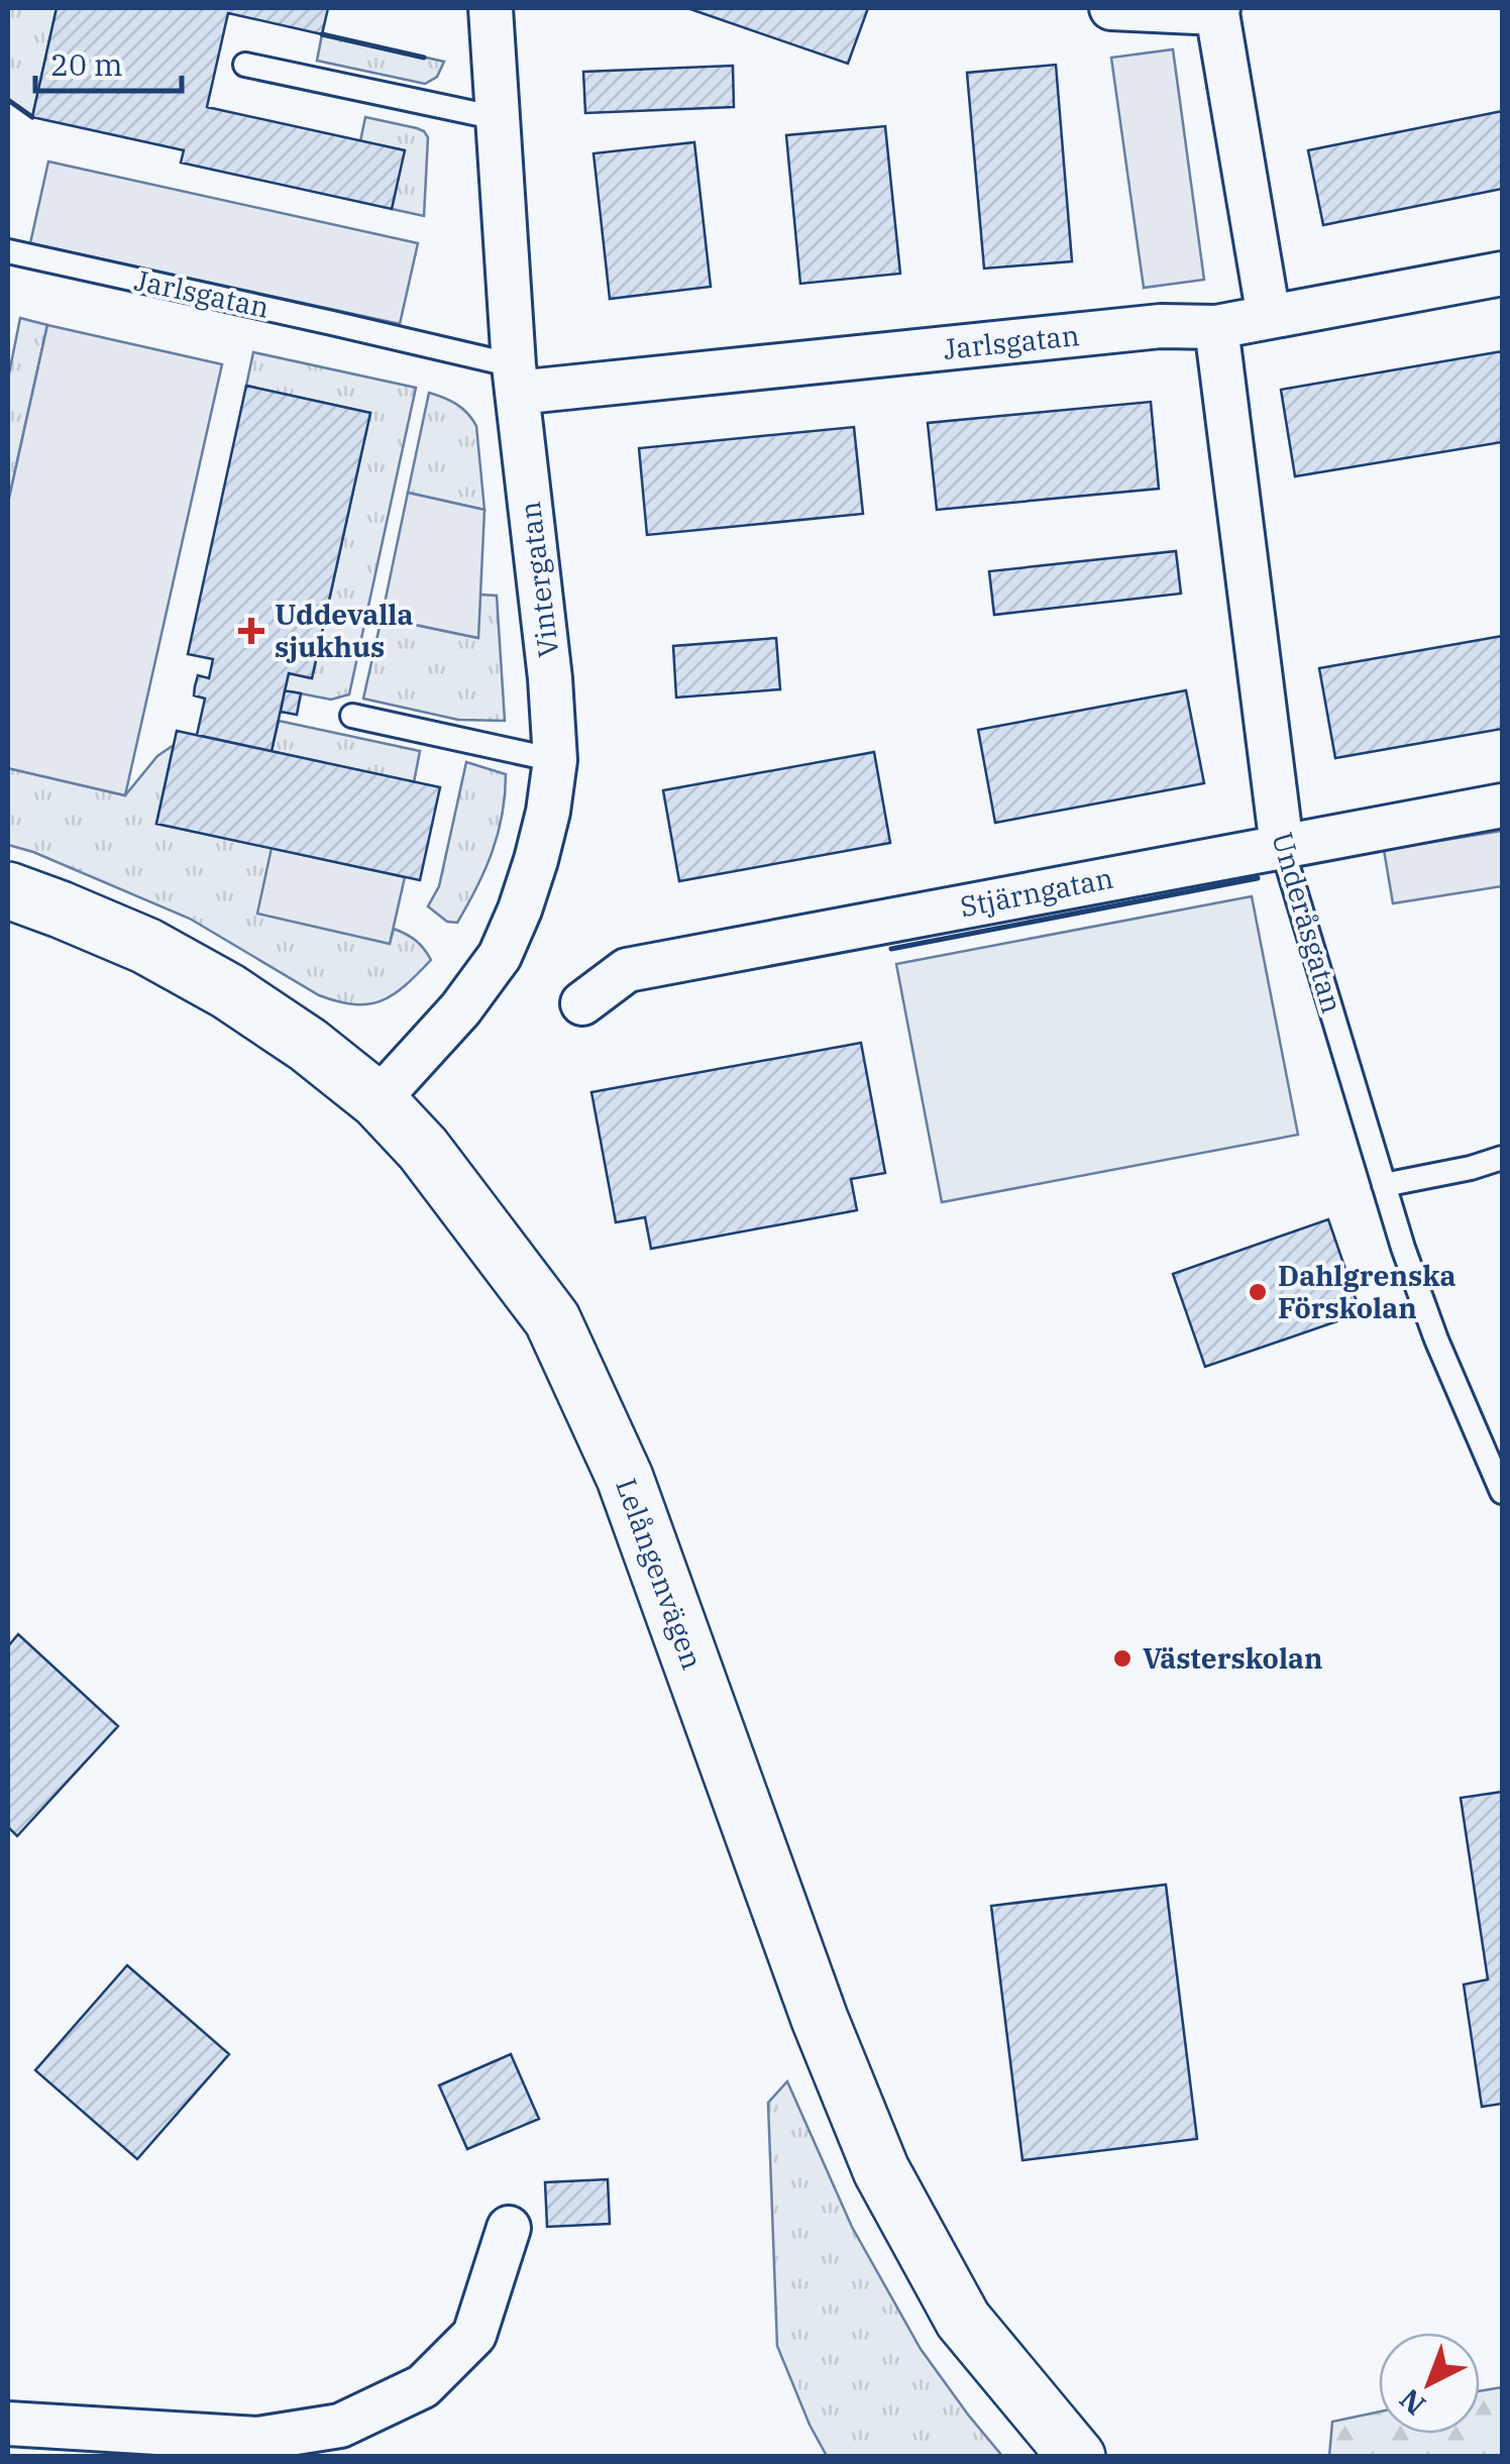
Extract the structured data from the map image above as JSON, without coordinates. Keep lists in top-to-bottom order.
{
  "streets": {
    "street": [
      "Jarlsgatan",
      "Vintergatan",
      "Stjärngatan",
      "Underåsgatan",
      "Lelångenvägen"
    ]
  },
  "crossings": [
    ["Jarlsgatan", "Vintergatan"],
    ["Jarlsgatan", "Underåsgatan"],
    ["Vintergatan", "Lelångenvägen"],
    ["Stjärngatan", "Underåsgatan"]
  ],
  "places": {
    "health": ["Uddevalla sjukhus"],
    "other": ["Dahlgrenska Förskolan", "Västerskolan"]
  },
  "scale_bar": "20 m",
  "north": "bottom left"
}
